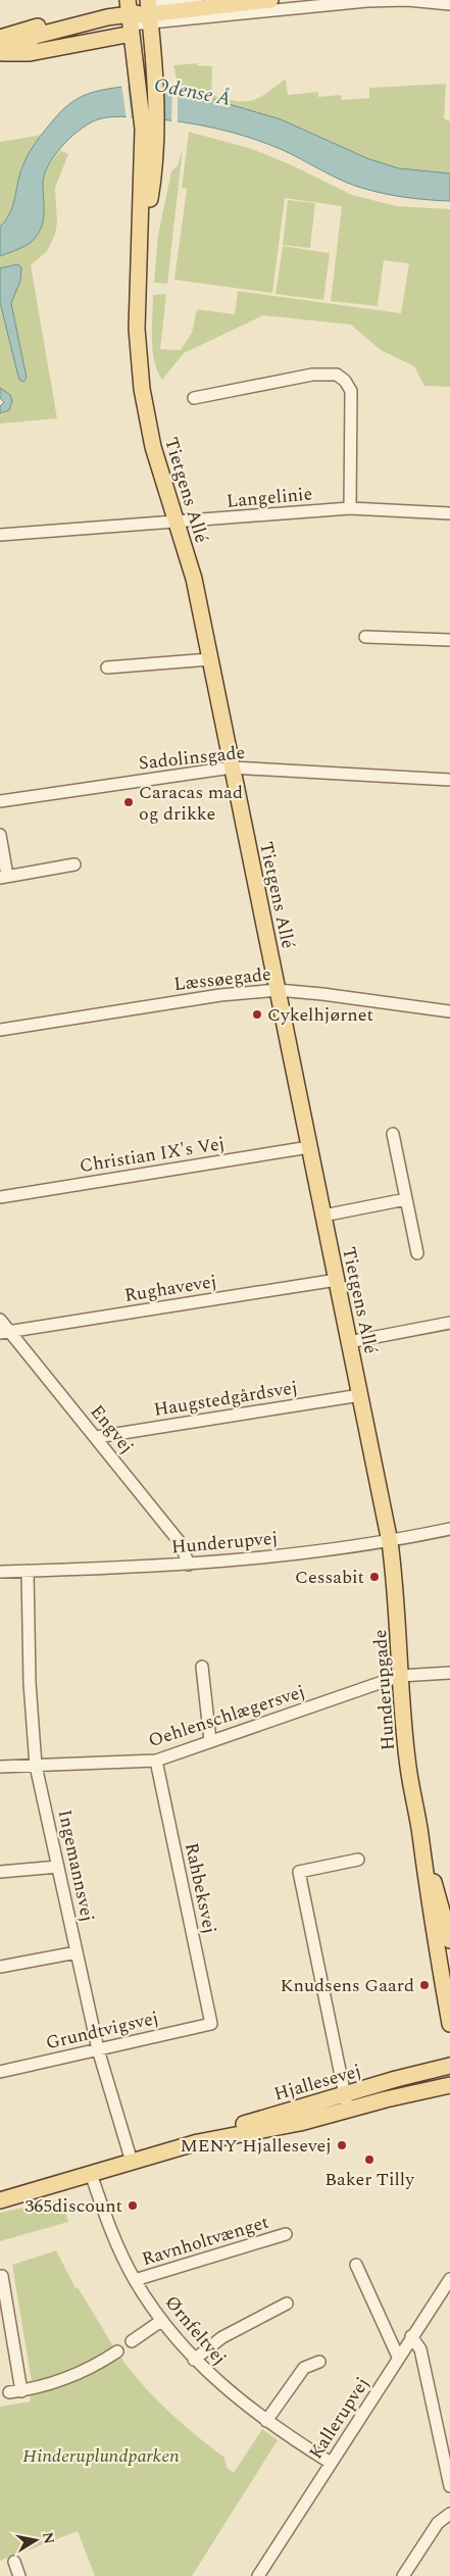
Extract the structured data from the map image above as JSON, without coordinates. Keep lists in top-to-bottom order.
{
  "streets": {
    "main road": ["Tietgens Allé", "Hunderupgade", "Hjallesevej"],
    "street": [
      "Langelinie",
      "Sadolinsgade",
      "Læssøegade",
      "Christian IX's Vej",
      "Rughavevej",
      "Haugstedgårdsvej",
      "Engvej",
      "Hunderupvej",
      "Oehlenschlægersvej",
      "Ingemannsvej",
      "Rahbeksvej",
      "Grundtvigsvej",
      "Ravnholtvænget",
      "Ørnfeltvej",
      "Kallerupvej"
    ]
  },
  "crossings": [
    ["Tietgens Allé", "Langelinie"],
    ["Tietgens Allé", "Sadolinsgade"],
    ["Tietgens Allé", "Læssøegade"],
    ["Tietgens Allé", "Christian IX's Vej"],
    ["Tietgens Allé", "Rughavevej"],
    ["Tietgens Allé", "Haugstedgårdsvej"],
    ["Tietgens Allé", "Hunderupvej"],
    ["Tietgens Allé", "Hunderupgade"],
    ["Rughavevej", "Engvej"],
    ["Haugstedgårdsvej", "Engvej"],
    ["Engvej", "Hunderupvej"],
    ["Hunderupvej", "Hunderupgade"],
    ["Hunderupvej", "Ingemannsvej"],
    ["Hunderupgade", "Oehlenschlægersvej"],
    ["Oehlenschlægersvej", "Ingemannsvej"],
    ["Oehlenschlægersvej", "Rahbeksvej"],
    ["Ingemannsvej", "Grundtvigsvej"],
    ["Ingemannsvej", "Hjallesevej"],
    ["Rahbeksvej", "Grundtvigsvej"],
    ["Hjallesevej", "Ørnfeltvej"],
    ["Ravnholtvænget", "Ørnfeltvej"],
    ["Ørnfeltvej", "Kallerupvej"]
  ],
  "water": ["Odense Å"],
  "parks": ["Hinderuplundparken"],
  "places": [
    "Caracas mad og drikke",
    "Cykelhjørnet",
    "Cessabit",
    "Knudsens Gaard",
    "MENY Hjallesevej",
    "Baker Tilly",
    "365discount"
  ],
  "north": "right"
}
